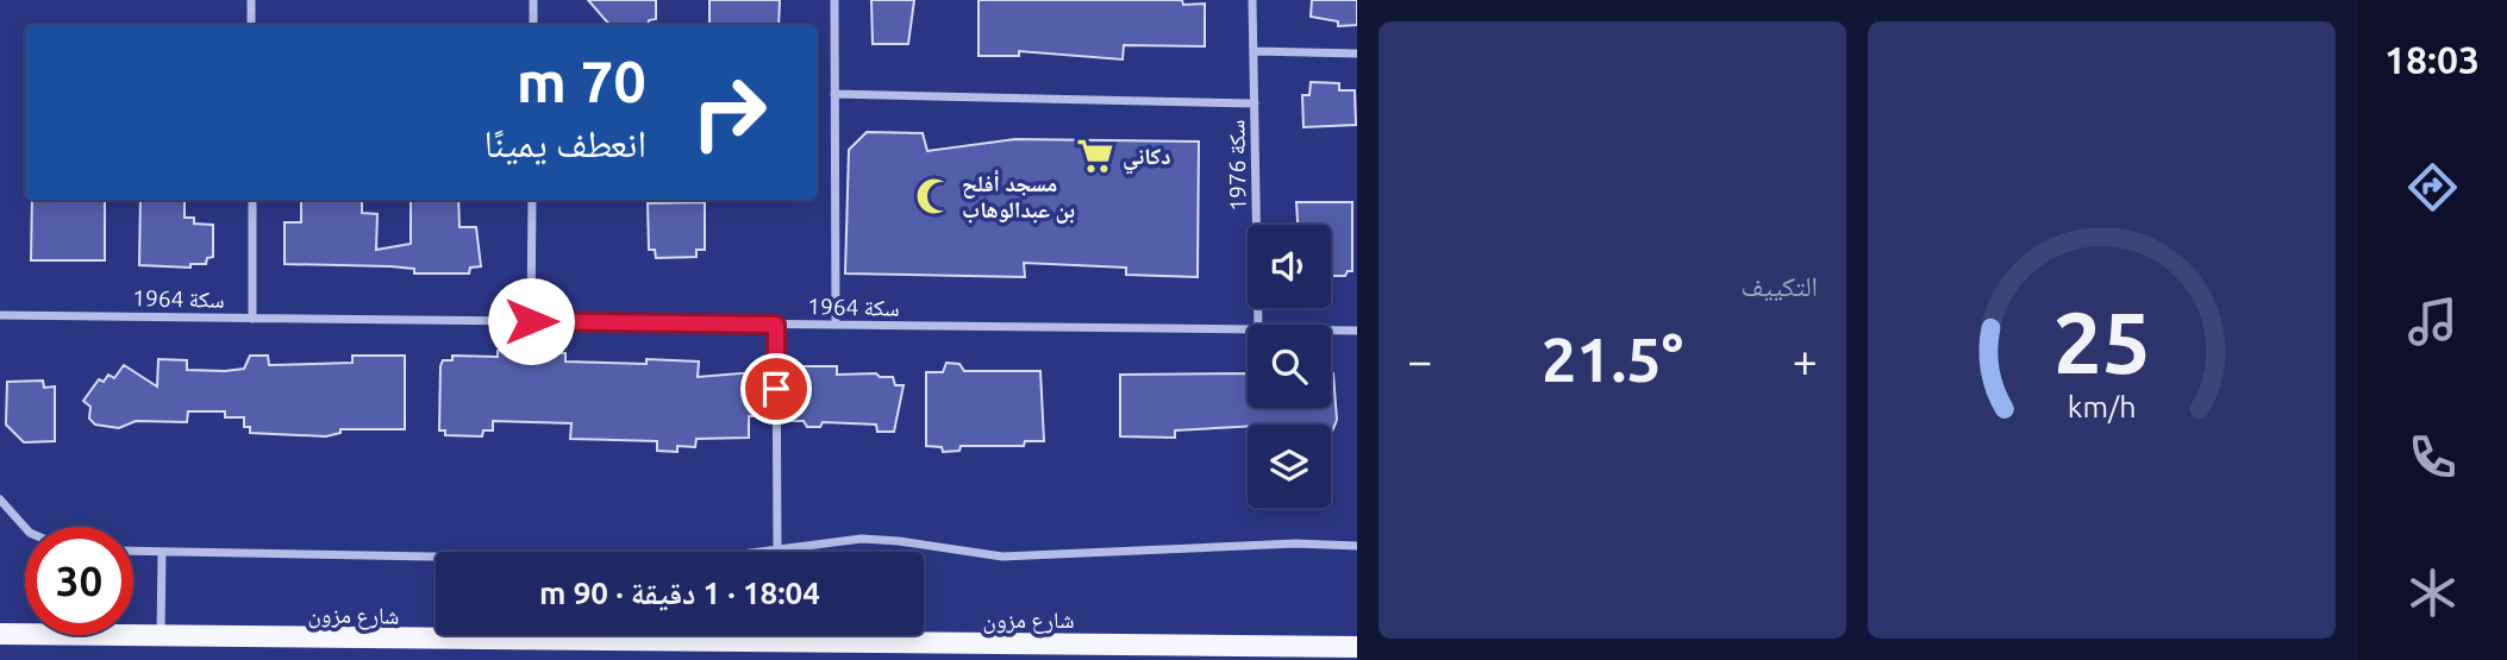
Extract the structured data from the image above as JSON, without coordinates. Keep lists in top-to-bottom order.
{
  "streets": {
    "main road": ["شارع مزون"],
    "street": ["سكة 1976", "سكة 1964"]
  },
  "places": {
    "supermarket": ["دكاني"],
    "mosque": ["مسجد أفلح بن عبدالوهاب"]
  },
  "page": {
    "tabs": "18:03",
    "tile": "التكييف",
    "turn": ["70 m", "انعطف يمينًا"],
    "heat": ["−", "21.5°", "+"],
    "limit": "30",
    "trip": "18:04 · 1 دقيقة · 90 m",
    "gauge": ["25", "km/h"]
  }
}
